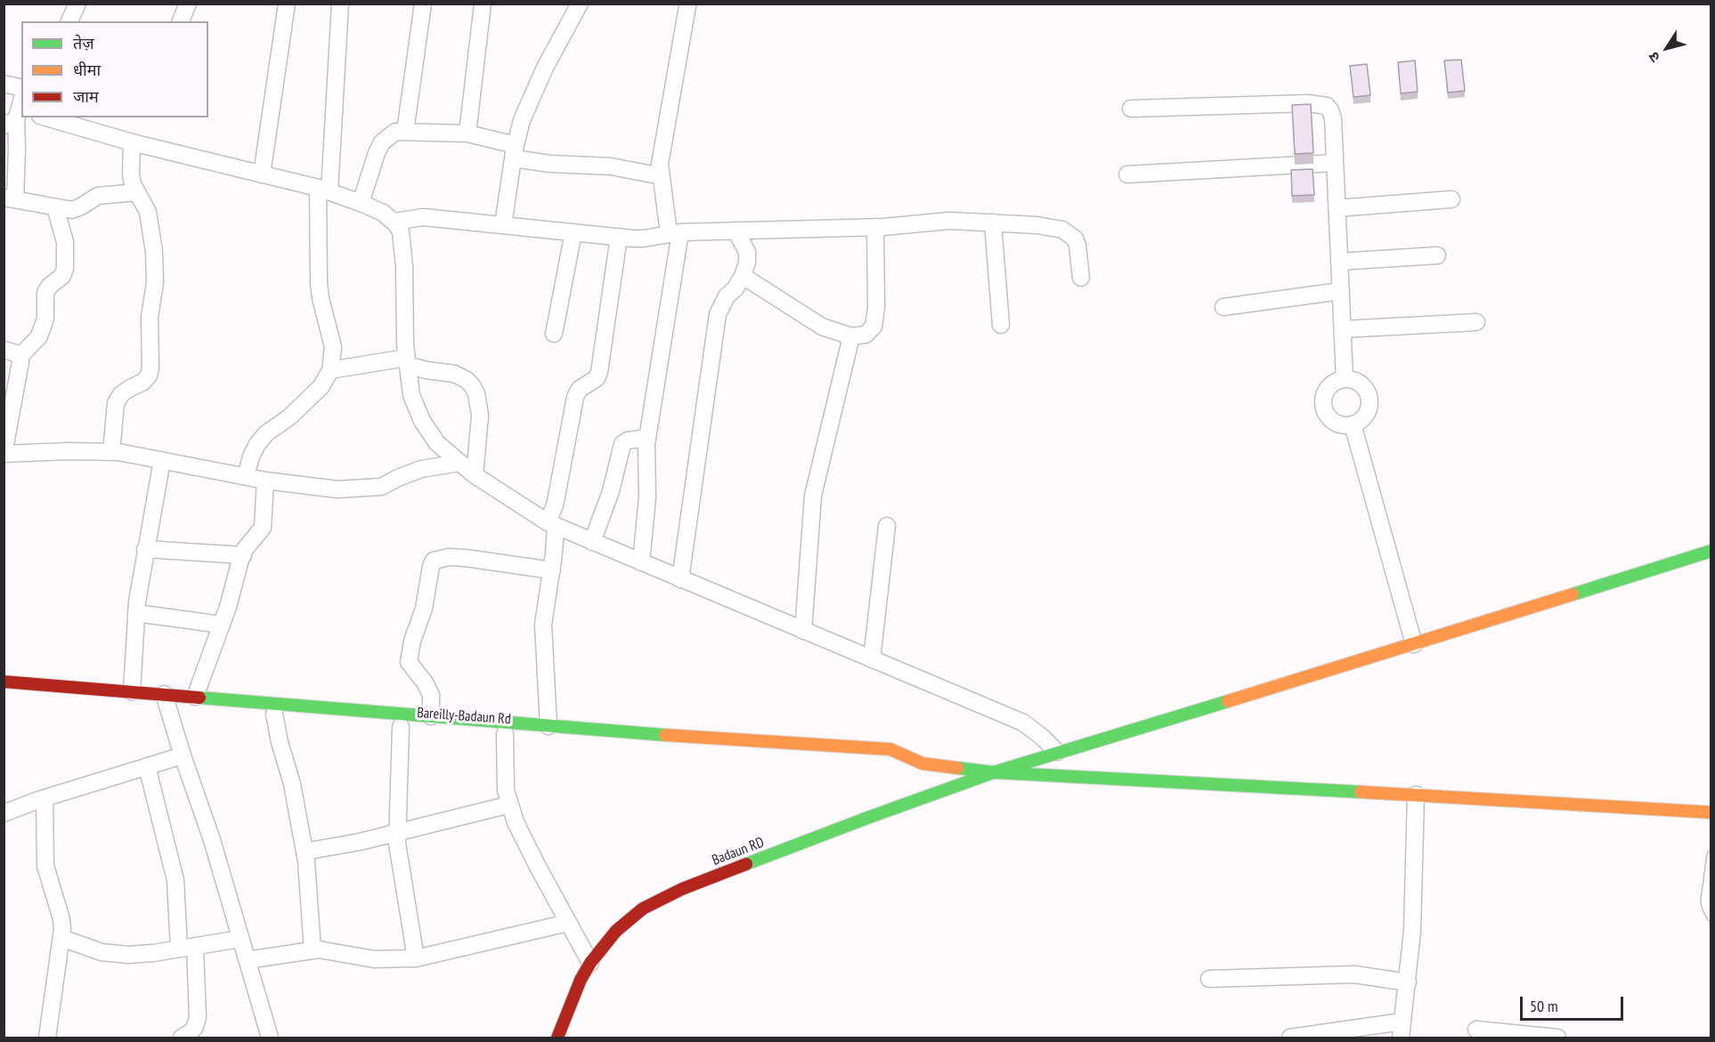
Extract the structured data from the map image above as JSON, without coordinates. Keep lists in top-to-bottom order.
{
  "streets": {
    "main road": ["Bareilly-Badaun Rd", "Badaun RD"]
  },
  "legend": ["तेज़", "धीमा", "जाम"],
  "scale_bar": "50 m",
  "north": "bottom left"
}
